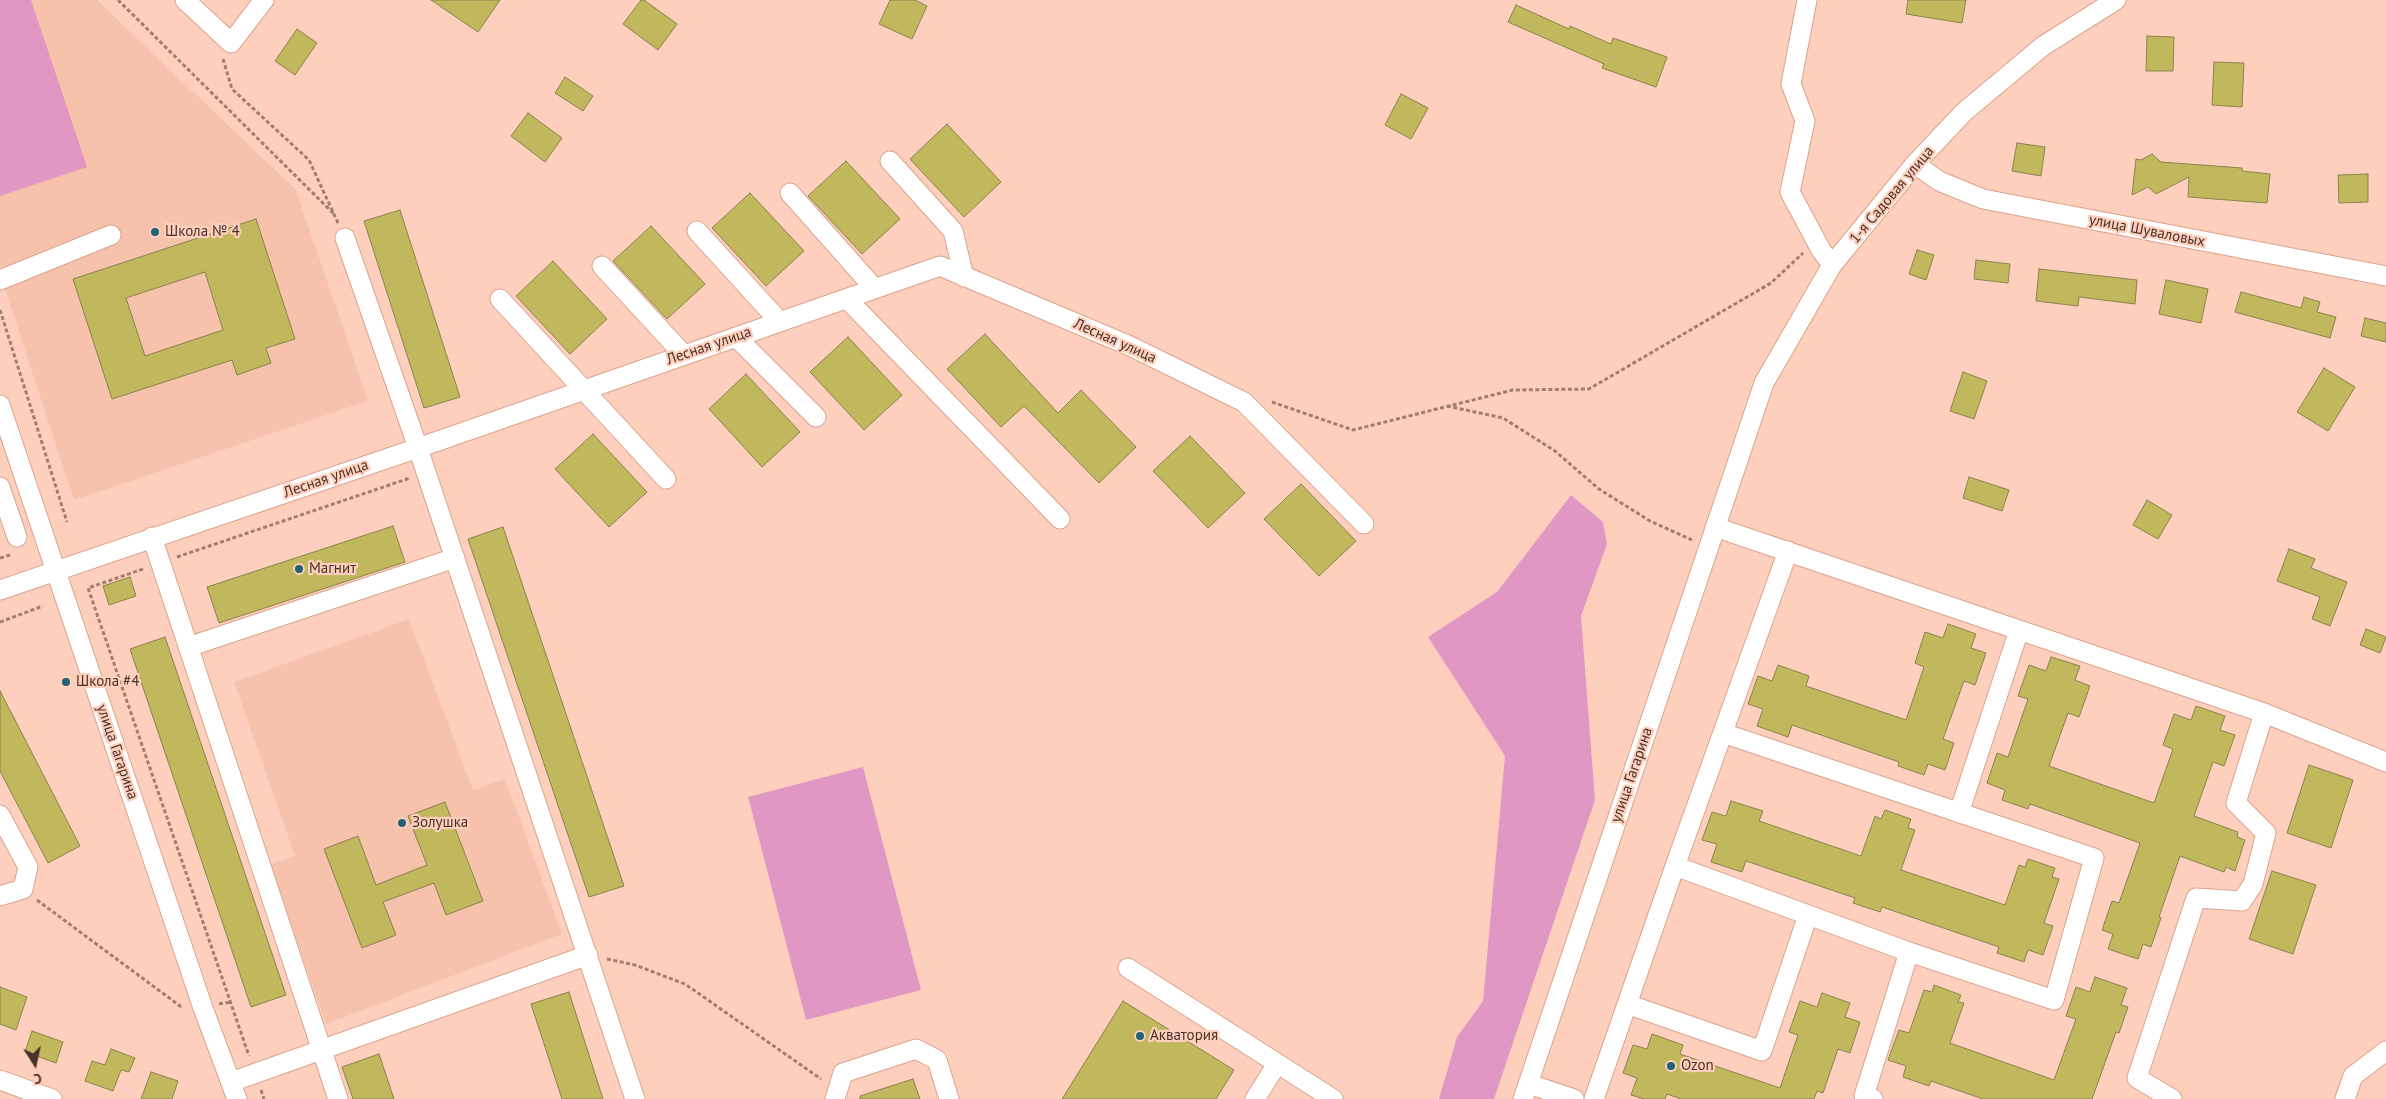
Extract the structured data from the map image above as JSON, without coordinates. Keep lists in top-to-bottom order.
{
  "streets": {
    "street": [
      "1-я Садовая улица",
      "улица Шуваловых",
      "Лесная улица",
      "улица Гагарина"
    ]
  },
  "crossings": [
    ["1-я Садовая улица", "улица Шуваловых"],
    ["1-я Садовая улица", "улица Гагарина"],
    ["Лесная улица", "улица Гагарина"]
  ],
  "places": [
    "Школа № 4",
    "Магнит",
    "Школа #4",
    "Золушка",
    "Акватория",
    "Ozon"
  ],
  "north": "bottom"
}
